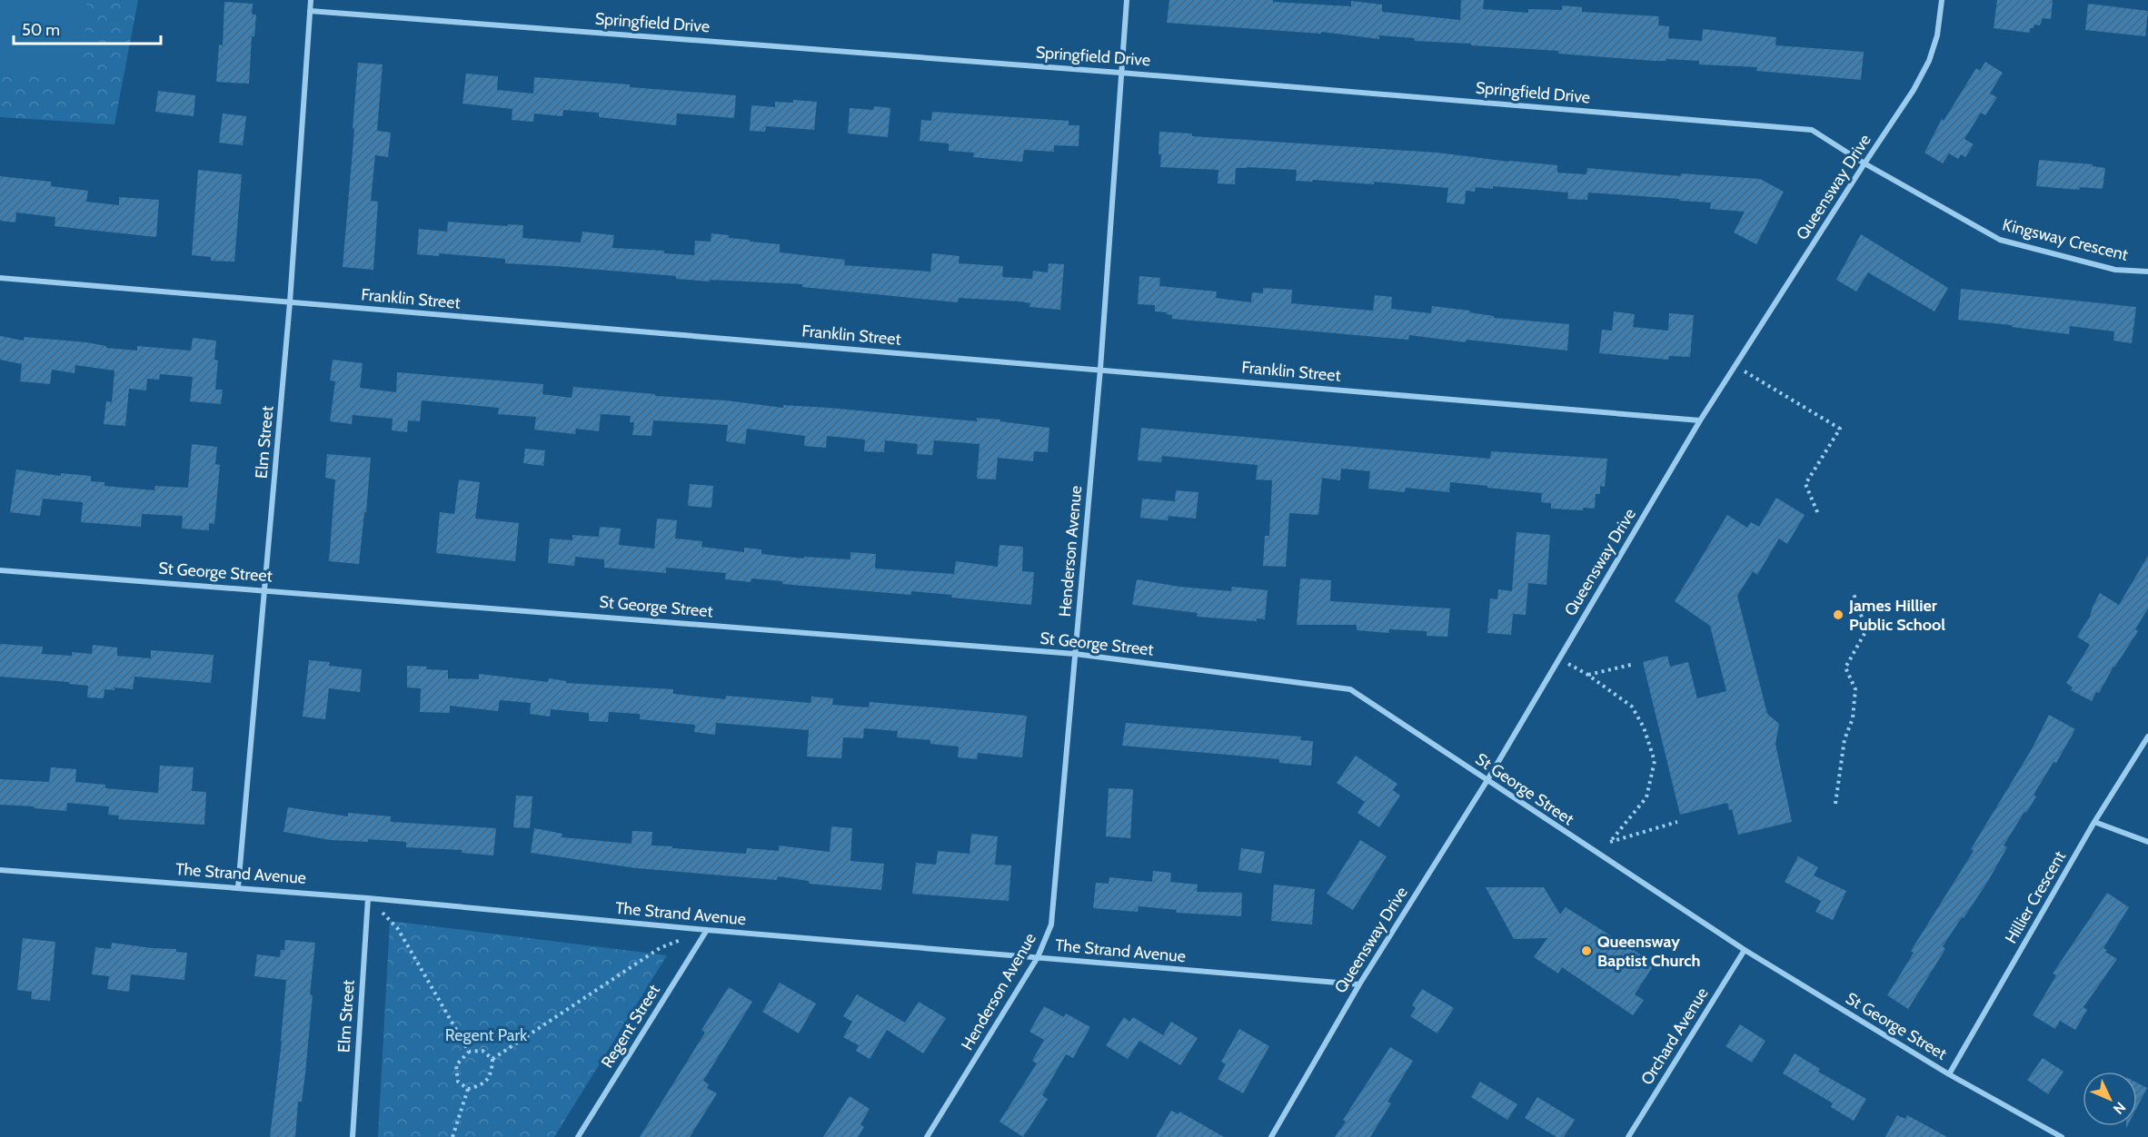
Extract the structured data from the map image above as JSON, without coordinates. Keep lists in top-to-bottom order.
{
  "streets": {
    "street": [
      "Springfield Drive",
      "Queensway Drive",
      "Kingsway Crescent",
      "Franklin Street",
      "Elm Street",
      "Henderson Avenue",
      "St George Street",
      "The Strand Avenue",
      "Hillier Crescent",
      "Regent Street",
      "Orchard Avenue"
    ]
  },
  "crossings": [
    ["Springfield Drive", "Queensway Drive"],
    ["Springfield Drive", "Kingsway Crescent"],
    ["Springfield Drive", "Elm Street"],
    ["Springfield Drive", "Henderson Avenue"],
    ["Queensway Drive", "Kingsway Crescent"],
    ["Queensway Drive", "Franklin Street"],
    ["Queensway Drive", "St George Street"],
    ["Queensway Drive", "The Strand Avenue"],
    ["Franklin Street", "Elm Street"],
    ["Franklin Street", "Henderson Avenue"],
    ["Elm Street", "St George Street"],
    ["Elm Street", "The Strand Avenue"],
    ["Henderson Avenue", "St George Street"],
    ["Henderson Avenue", "The Strand Avenue"],
    ["St George Street", "Hillier Crescent"],
    ["St George Street", "Orchard Avenue"],
    ["The Strand Avenue", "Regent Street"]
  ],
  "parks": ["Regent Park"],
  "places": ["James Hillier Public School", "Queensway Baptist Church"],
  "scale_bar": "50 m",
  "north": "bottom right"
}
